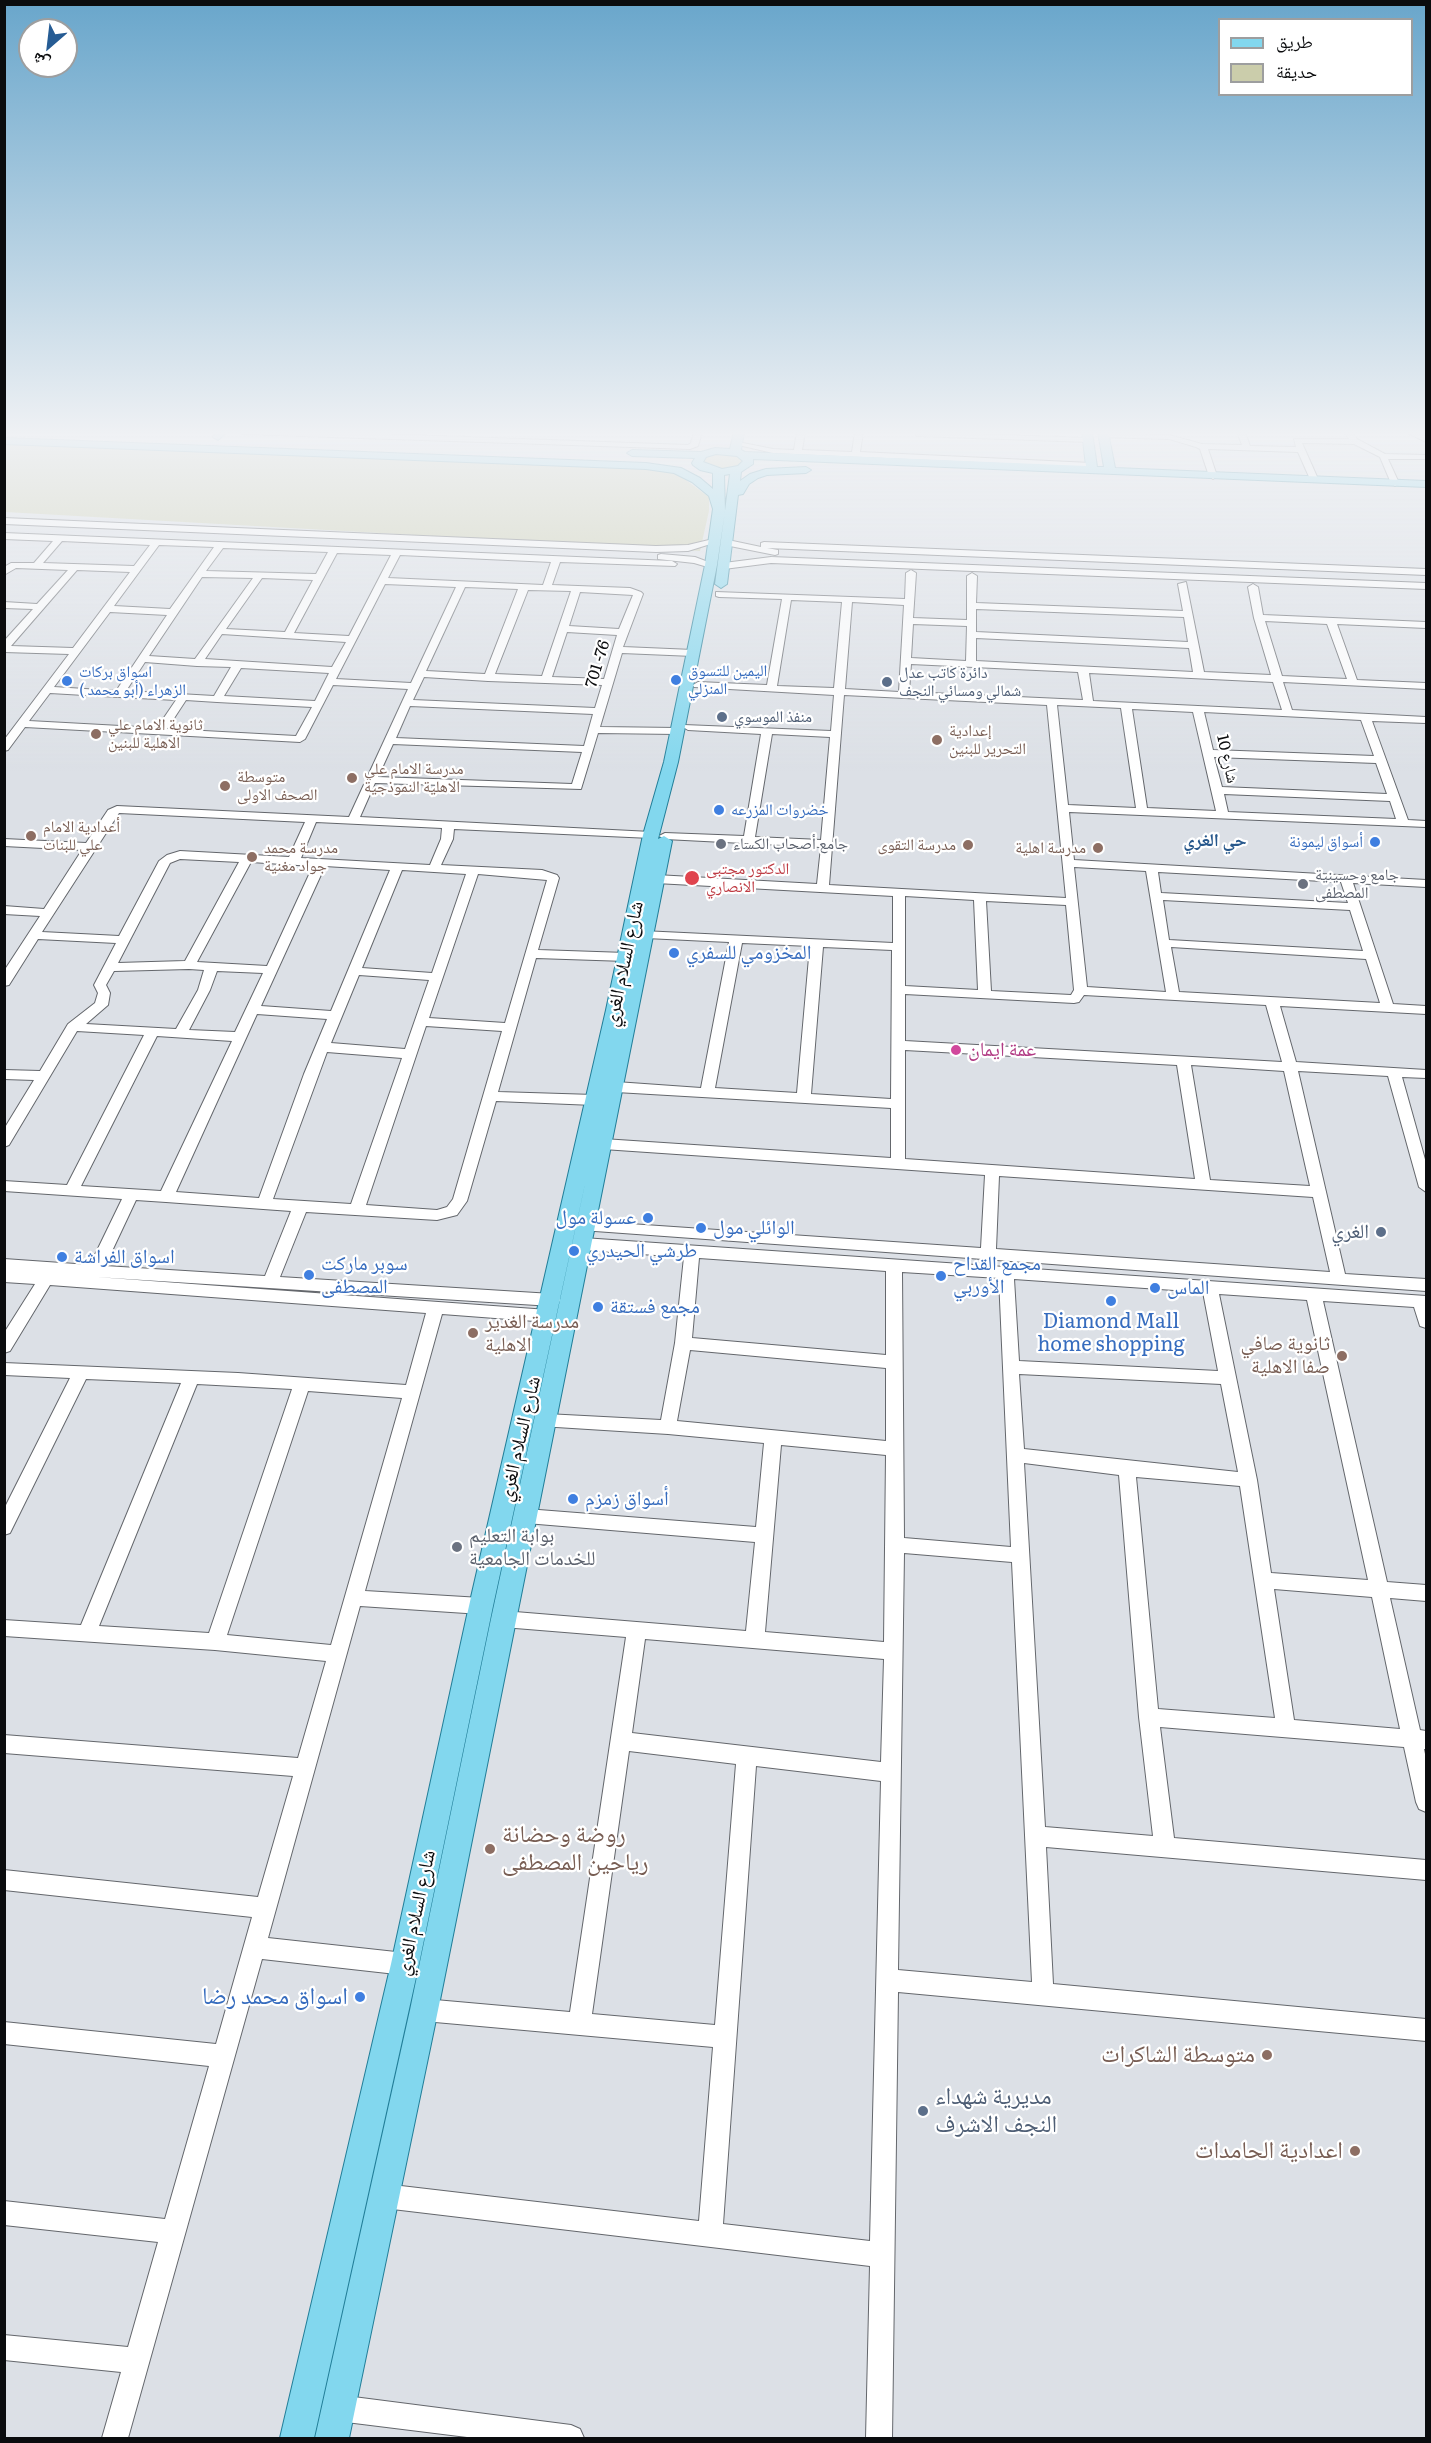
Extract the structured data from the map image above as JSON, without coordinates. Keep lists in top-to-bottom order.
{
  "streets": {
    "main road": ["شارع السلام الغري"],
    "street": ["701 -76", "شارع 10"]
  },
  "districts": ["حي الغري"],
  "places": [
    "اليمين للتسوق المنزلي",
    "اسواق بركات الزهراء (أبو محمد )",
    "دائرة كاتب عدل شمالي ومسائي النجف",
    "منفذ الموسوي",
    "ثانوية الامام علي الاهلية للبنين",
    "إعدادية التحرير للبنين",
    "مدرسة الامام علي الاهلية النموذجية",
    "متوسطة الصحف الاولى",
    "خضروات المزرعه",
    "أعدادية الامام علي للبنات",
    "أسواق ليمونة",
    "جامع أصحاب الكساء",
    "مدرسة التقوى",
    "مدرسة اهلية",
    "مدرسة محمد جواد مغنية",
    "الدكتور مجتبى الانصاري",
    "جامع وحسينية المصطفى",
    "المخزومي للسفري",
    "عمة ايمان",
    "عسولة مول",
    "الوائلي مول",
    "الغري",
    "طرشي الحيدري",
    "اسواق الفراشة",
    "سوبر ماركت المصطفى",
    "مجمع القداح الأوربي",
    "الماس",
    "Diamond Mall home shopping",
    "مجمع فستقة",
    "مدرسة الغدير الاهلية",
    "ثانوية صافي صفا الاهلية",
    "أسواق زمزم",
    "بوابة التعليم للخدمات الجامعية",
    "روضة وحضانة رياحين المصطفى",
    "اسواق محمد رضا",
    "متوسطة الشاكرات",
    "مديرية شهداء النجف الاشرف",
    "اعدادية الحامدات"
  ],
  "legend": ["طريق", "حديقة"],
  "north": "bottom left"
}
